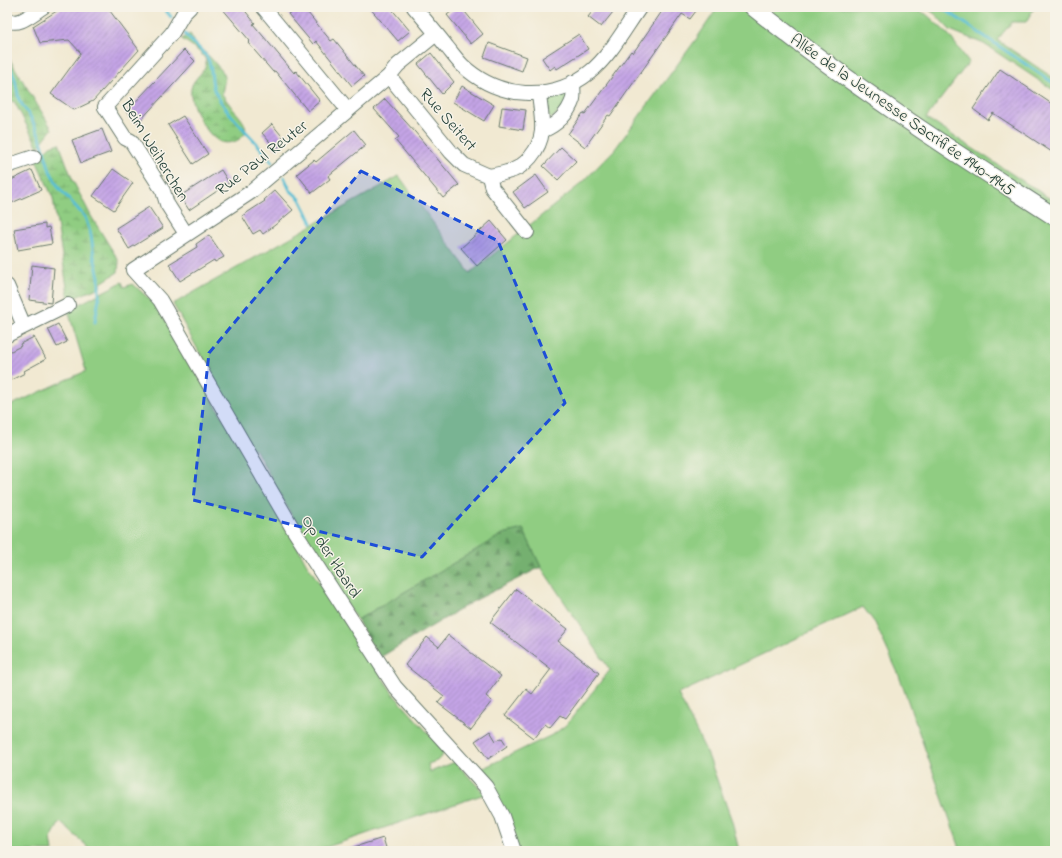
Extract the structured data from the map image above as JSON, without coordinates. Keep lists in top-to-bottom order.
{
  "streets": {
    "main road": ["Allée de la Jeunesse Sacrifiée 1940-1945"],
    "street": [
      "Rue Seitert",
      "Beim Weiherchen",
      "Rue Paul Reuter",
      "Op der Haard"
    ]
  },
  "crossings": [
    ["Rue Seitert", "Rue Paul Reuter"],
    ["Beim Weiherchen", "Rue Paul Reuter"],
    ["Rue Paul Reuter", "Op der Haard"]
  ]
}
